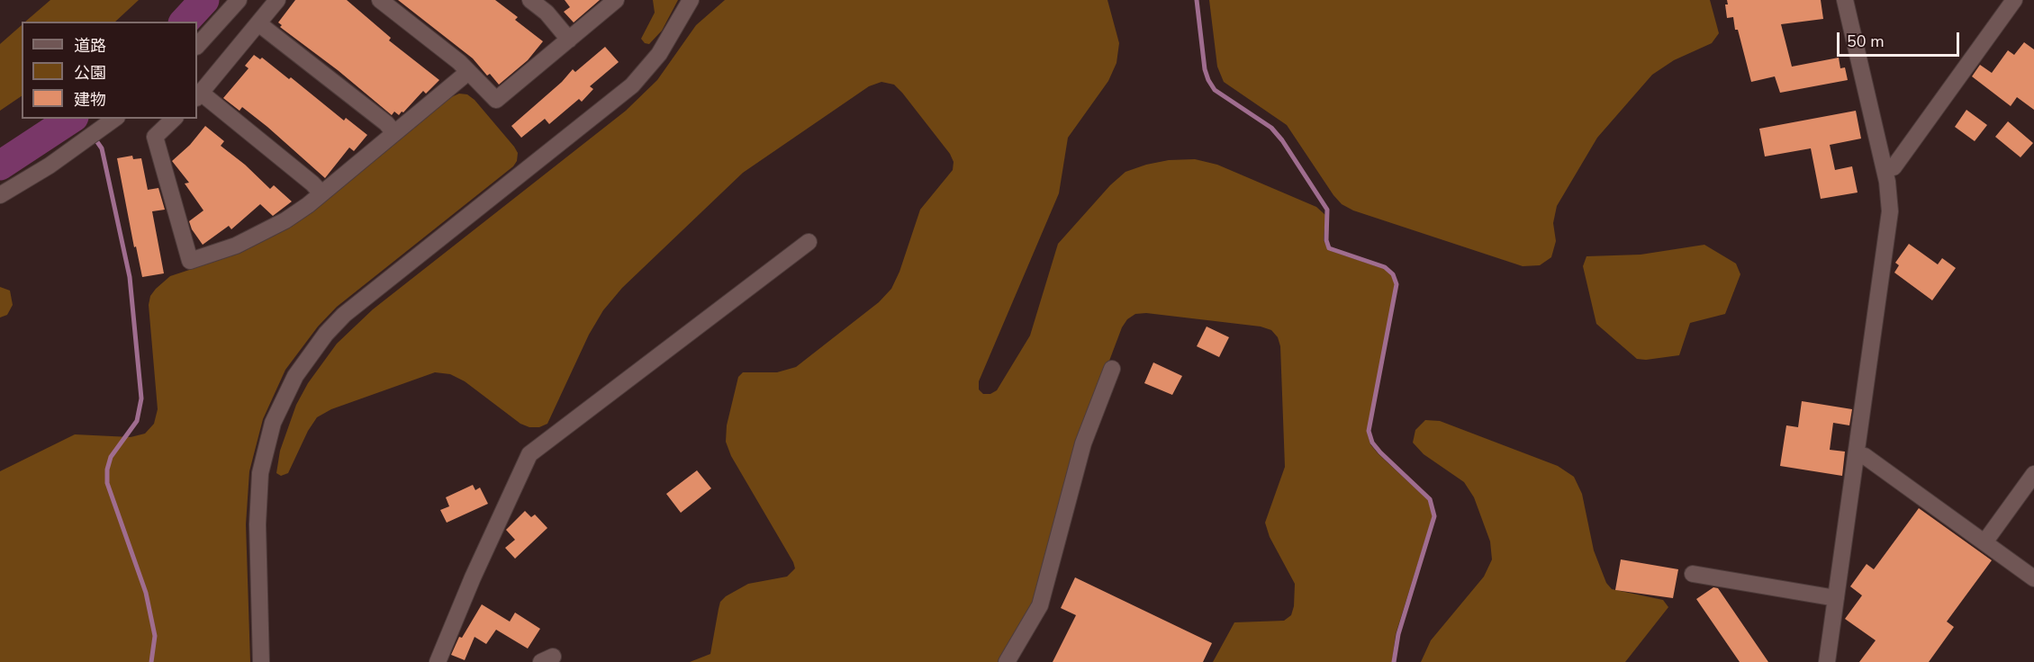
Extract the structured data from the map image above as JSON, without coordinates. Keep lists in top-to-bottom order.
{
  "legend": ["道路", "公園", "建物"],
  "scale_bar": "50 m"
}
